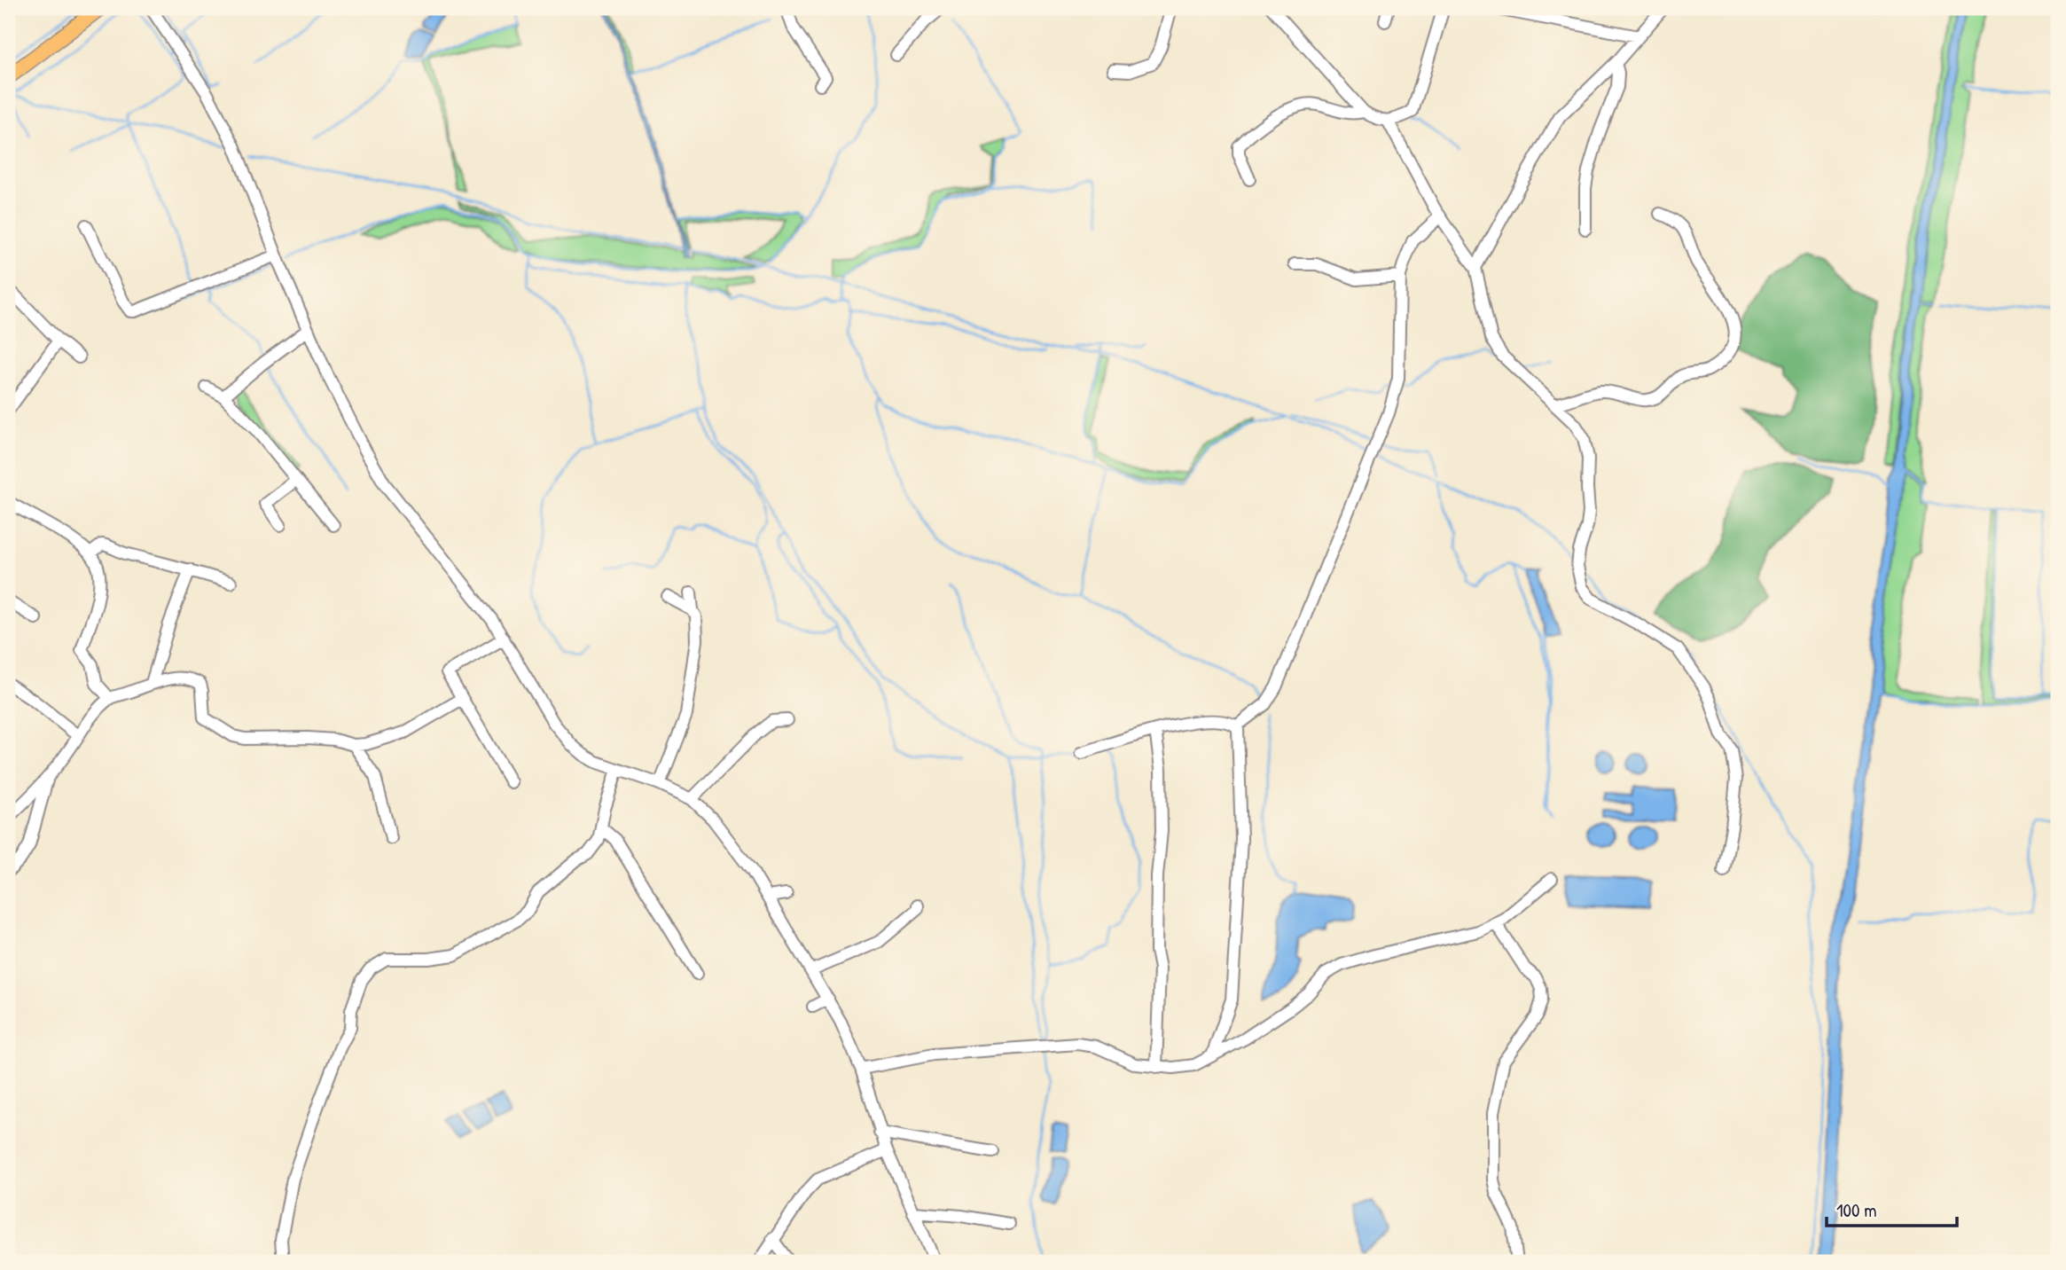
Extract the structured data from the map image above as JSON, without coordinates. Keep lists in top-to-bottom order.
{
  "scale_bar": "100 m"
}
